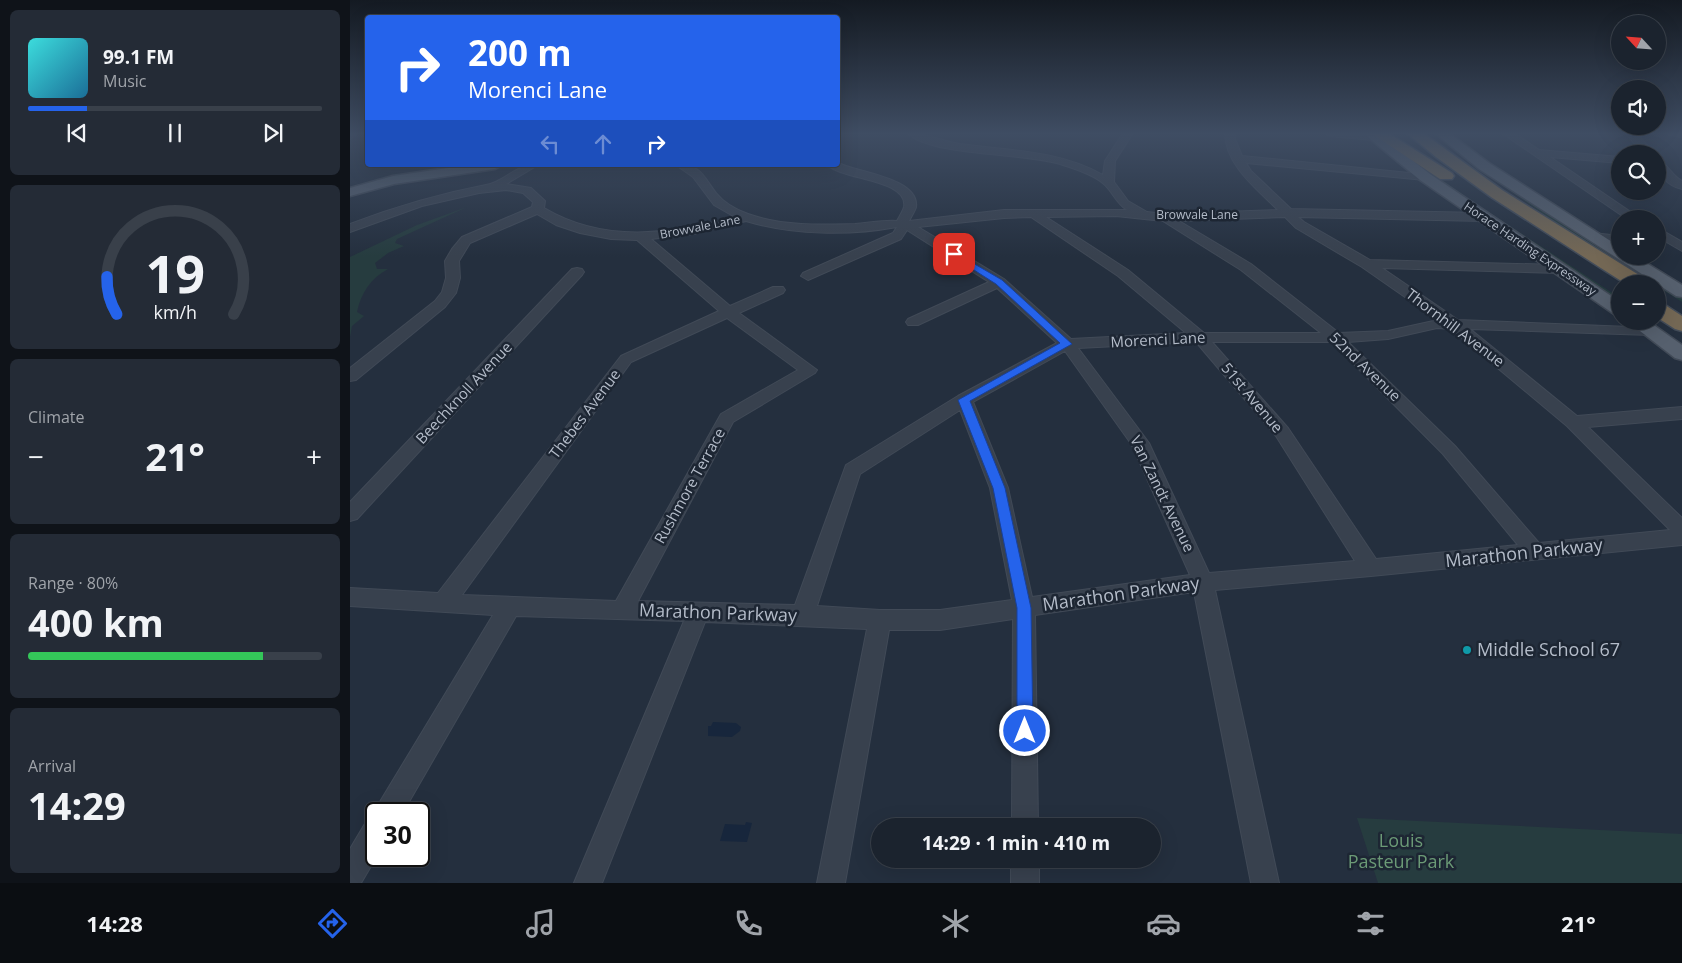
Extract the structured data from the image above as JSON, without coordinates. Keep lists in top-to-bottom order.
{
  "streets": {
    "main road": ["Horace Harding Expressway"],
    "street": [
      "Browvale Lane",
      "Thornhill Avenue",
      "Morenci Lane",
      "52nd Avenue",
      "Beechknoll Avenue",
      "51st Avenue",
      "Thebes Avenue",
      "Rushmore Terrace",
      "Van Zandt Avenue",
      "Marathon Parkway"
    ]
  },
  "crossings": [
    ["Browvale Lane", "Horace Harding Expressway"],
    ["Browvale Lane", "Thornhill Avenue"],
    ["Browvale Lane", "52nd Avenue"],
    ["Browvale Lane", "51st Avenue"],
    ["Browvale Lane", "Van Zandt Avenue"],
    ["Thornhill Avenue", "Morenci Lane"],
    ["Morenci Lane", "52nd Avenue"],
    ["Morenci Lane", "51st Avenue"],
    ["Morenci Lane", "Van Zandt Avenue"],
    ["Morenci Lane", "Marathon Parkway"],
    ["52nd Avenue", "Marathon Parkway"],
    ["51st Avenue", "Marathon Parkway"],
    ["Thebes Avenue", "Rushmore Terrace"],
    ["Thebes Avenue", "Marathon Parkway"],
    ["Rushmore Terrace", "Marathon Parkway"],
    ["Van Zandt Avenue", "Marathon Parkway"]
  ],
  "parks": ["Louis Pasteur Park"],
  "places": ["Middle School 67"],
  "north": "top left",
  "page": {
    "map_buttons": ["+", "−"],
    "turn": ["200 m", "Morenci Lane"],
    "song": ["99.1 FM", "Music"],
    "tile": [
      "Climate",
      ["Range · 80%", "400 km"],
      ["Arrival", "14:29"]
    ],
    "heat": ["−", "21°", "+"],
    "limit": "30",
    "trip": "14:29 · 1 min · 410 m",
    "tabs": ["14:28", "21°"],
    "gauge": ["19", "km/h"]
  }
}
